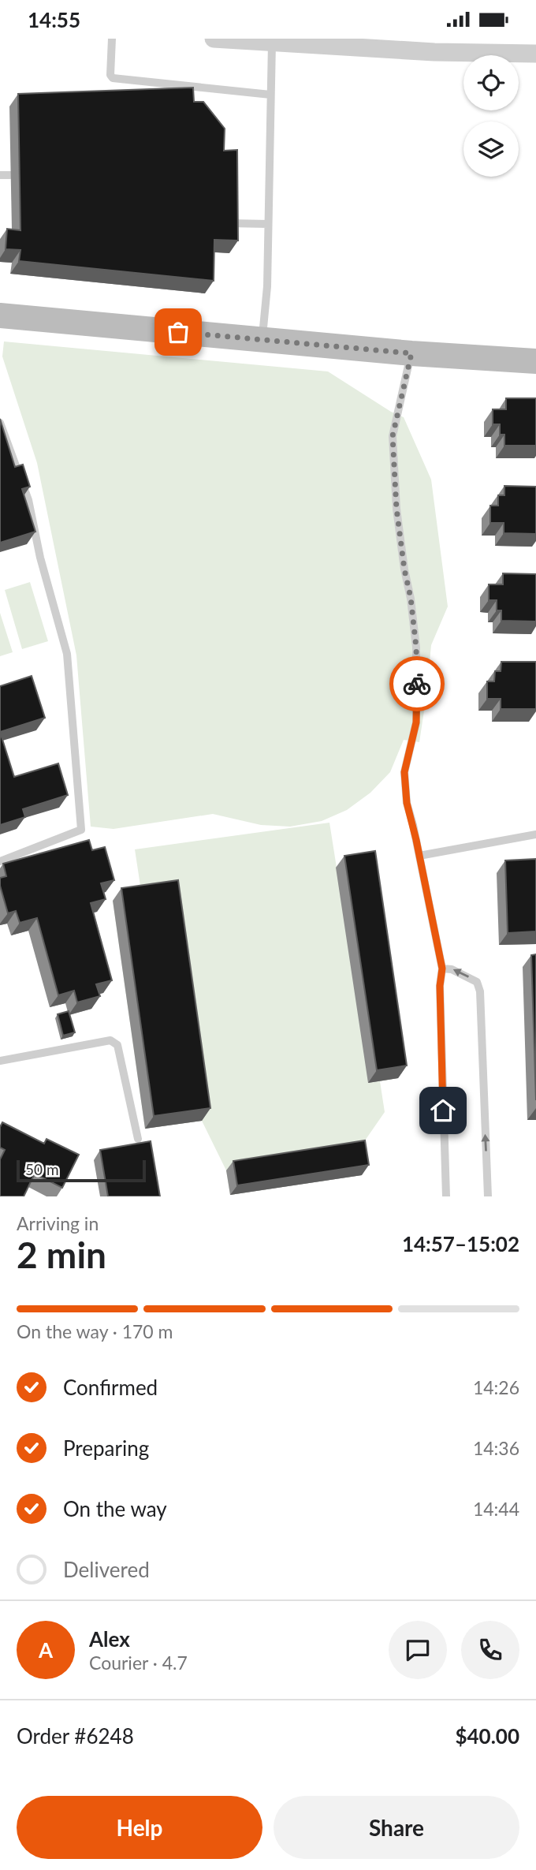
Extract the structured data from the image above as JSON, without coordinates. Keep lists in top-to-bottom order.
{
  "scale_bar": "50 m",
  "page": {
    "status": "14:55",
    "scale": "50 m",
    "heading": ["2 min", "Arriving in", "14:57–15:02"],
    "panel": [
      "Alex",
      "Courier · 4.7",
      "Order #6248",
      "$40.00"
    ],
    "bar": "On the way · 170 m",
    "list": [
      ["Confirmed", "14:26"],
      ["Preparing", "14:36"],
      ["On the way", "14:44"],
      "Delivered"
    ],
    "round": "A",
    "buttons": ["Help", "Share"]
  }
}
